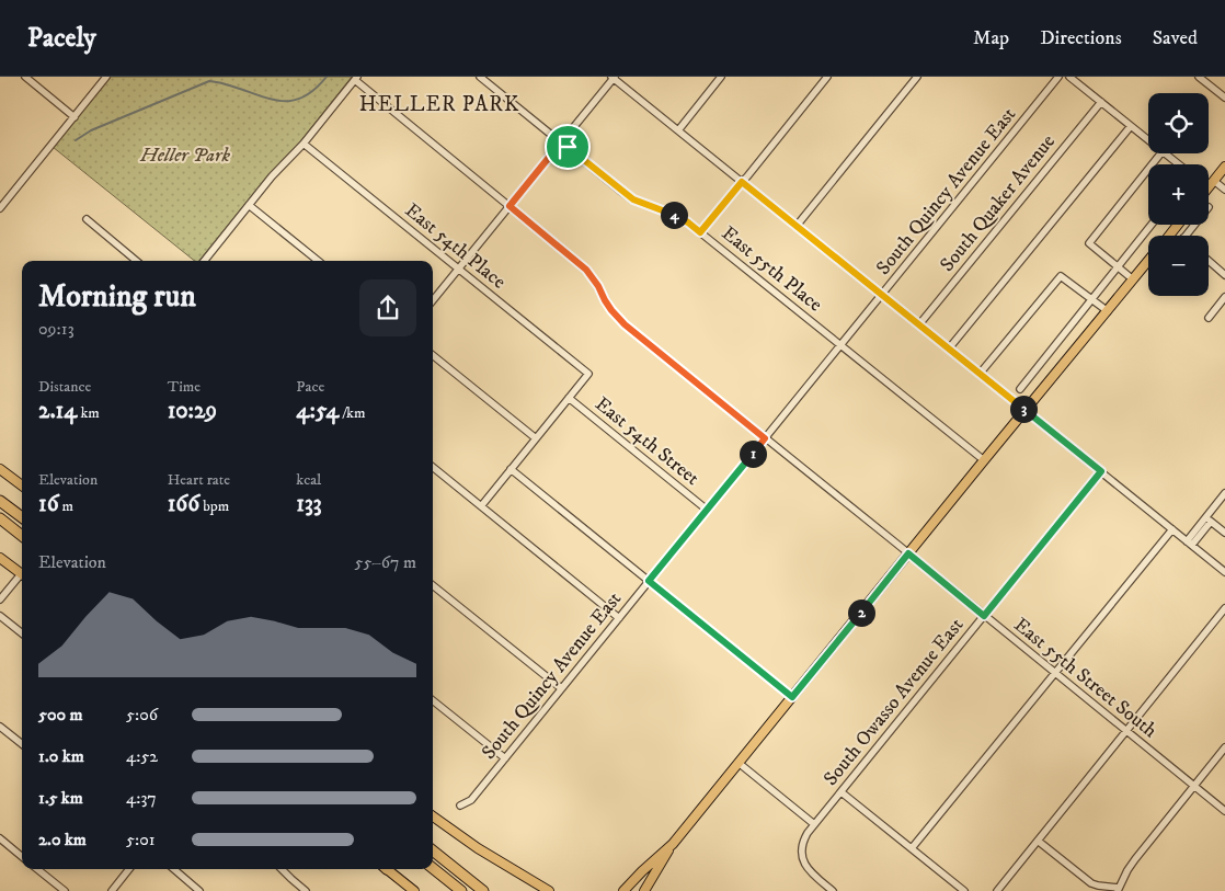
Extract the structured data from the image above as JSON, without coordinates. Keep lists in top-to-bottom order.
{
  "streets": {
    "street": [
      "South Quincy Avenue East",
      "South Quaker Avenue",
      "East 54th Place",
      "East 55th Place",
      "East 54th Street",
      "East 55th Street South",
      "South Owasso Avenue East"
    ]
  },
  "crossings": [
    ["South Quincy Avenue East", "East 55th Place"],
    ["South Quincy Avenue East", "East 54th Street"],
    ["South Quincy Avenue East", "East 55th Street South"],
    ["East 54th Place", "East 54th Street"],
    ["East 55th Street South", "South Owasso Avenue East"]
  ],
  "districts": ["HELLER PARK"],
  "parks": ["Heller Park"],
  "page": {
    "header": "Pacely",
    "nav": ["Map", "Directions", "Saved"],
    "map_buttons": ["+", "−"],
    "pins": [
      "4",
      "3",
      "1",
      "2"
    ],
    "heading": ["Morning run", "09:13"],
    "stats": [
      ["Distance", "2.14 km"],
      ["Time", "10:29"],
      ["Pace", "4:54 /km"],
      ["Elevation", "16 m"],
      ["Heart rate", "166 bpm"],
      ["kcal", "133"]
    ],
    "chart": ["Elevation", "55–67 m"],
    "list": [
      {
        "name": "500 m",
        "note": "5:06"
      },
      {
        "name": "1.0 km",
        "note": "4:52"
      },
      {
        "name": "1.5 km",
        "note": "4:37"
      },
      {
        "name": "2.0 km",
        "note": "5:01"
      }
    ]
  }
}
